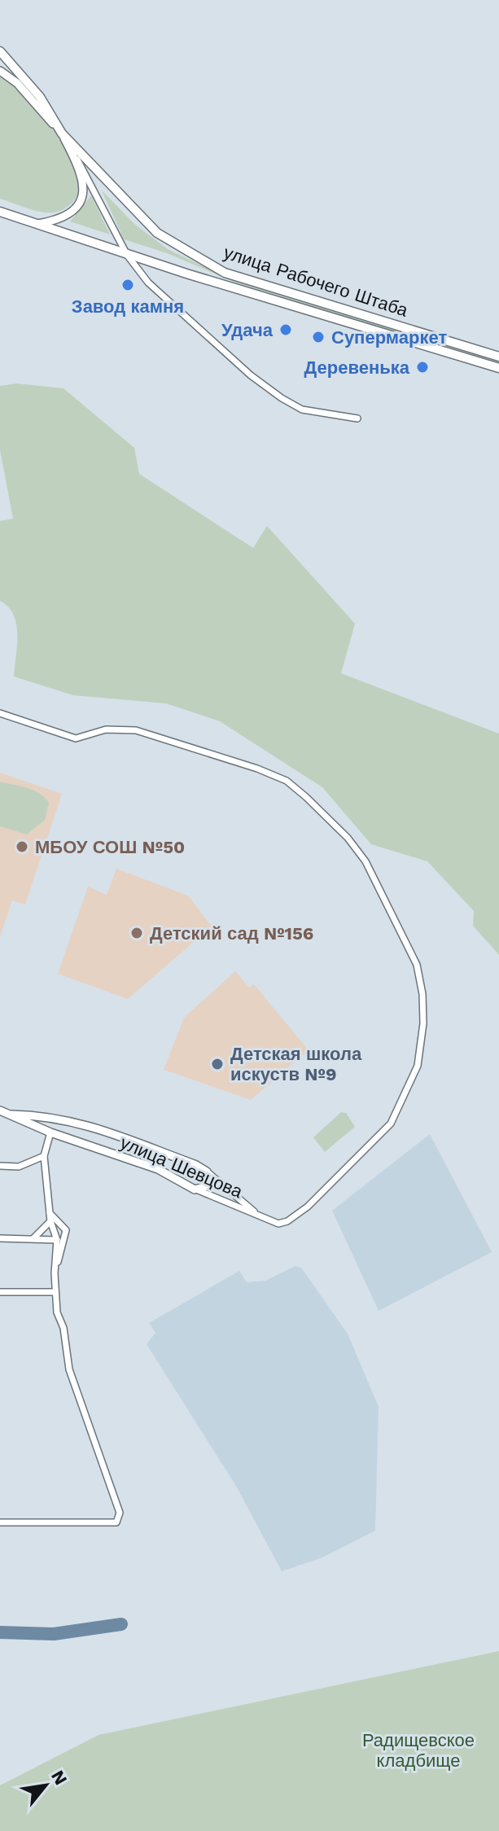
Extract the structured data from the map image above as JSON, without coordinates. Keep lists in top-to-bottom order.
{
  "streets": {
    "main road": ["улица Рабочего Штаба", "улица Шевцова"]
  },
  "parks": ["Радищевское кладбище"],
  "places": [
    "Завод камня",
    "Удача",
    "Супермаркет",
    "Деревенька",
    "МБОУ СОШ №50",
    "Детский сад №156",
    "Детская школа искуств №9"
  ],
  "north": "top right"
}
